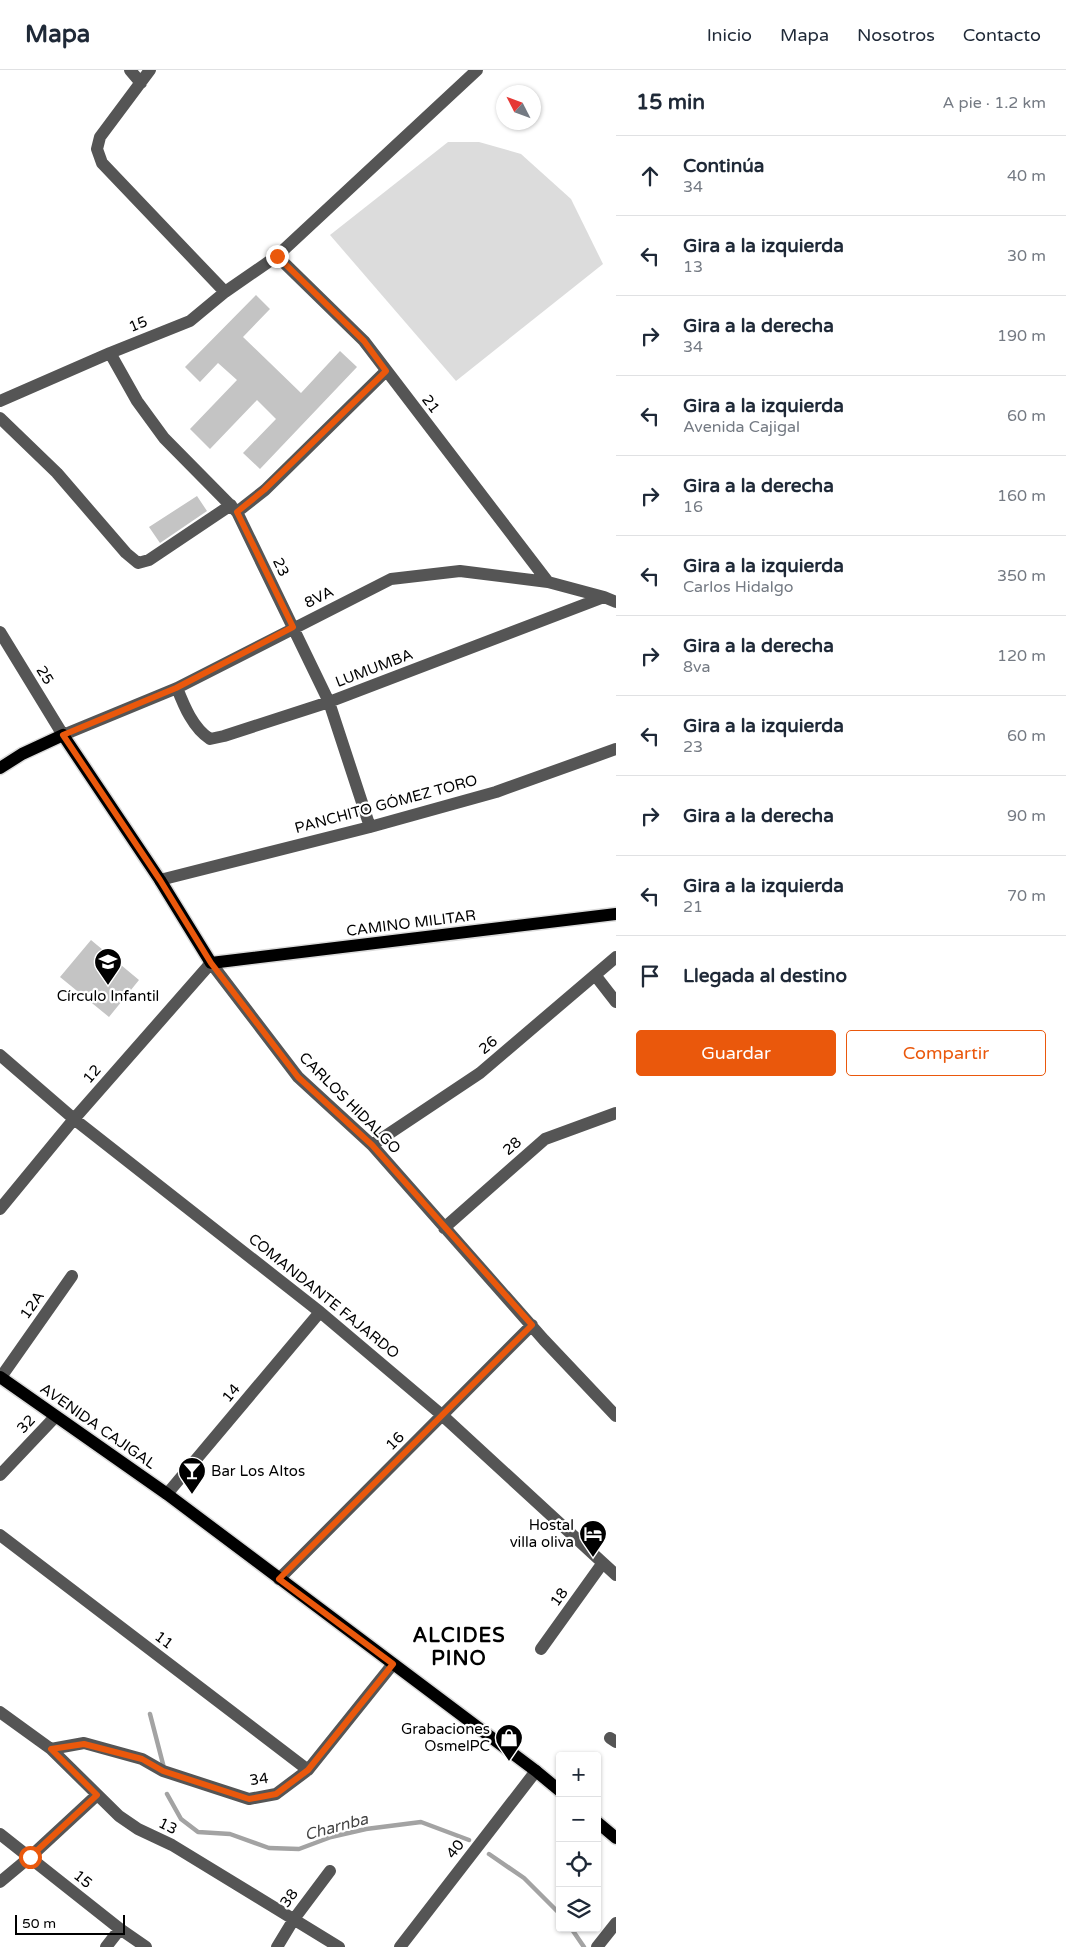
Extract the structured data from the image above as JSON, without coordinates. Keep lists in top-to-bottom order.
{
  "streets": {
    "main road": [
      "8VA",
      "CAMINO MILITAR",
      "CARLOS HIDALGO",
      "AVENIDA CAJIGAL"
    ],
    "street": [
      "15",
      "21",
      "23",
      "LUMUMBA",
      "25",
      "PANCHITO GÓMEZ TORO",
      "26",
      "12",
      "28",
      "COMANDANTE FAJARDO",
      "12A",
      "14",
      "32",
      "16",
      "18",
      "11",
      "34",
      "13",
      "40",
      "38"
    ]
  },
  "crossings": [
    ["15", "21"],
    ["15", "23"],
    ["21", "8VA"],
    ["23", "8VA"],
    ["23", "LUMUMBA"],
    ["23", "PANCHITO GÓMEZ TORO"],
    ["8VA", "LUMUMBA"],
    ["8VA", "25"],
    ["8VA", "CARLOS HIDALGO"],
    ["25", "CARLOS HIDALGO"],
    ["PANCHITO GÓMEZ TORO", "CARLOS HIDALGO"],
    ["CAMINO MILITAR", "12"],
    ["CAMINO MILITAR", "CARLOS HIDALGO"],
    ["26", "CARLOS HIDALGO"],
    ["12", "CARLOS HIDALGO"],
    ["12", "COMANDANTE FAJARDO"],
    ["CARLOS HIDALGO", "28"],
    ["CARLOS HIDALGO", "16"],
    ["COMANDANTE FAJARDO", "14"],
    ["COMANDANTE FAJARDO", "16"],
    ["COMANDANTE FAJARDO", "18"],
    ["12A", "AVENIDA CAJIGAL"],
    ["14", "AVENIDA CAJIGAL"],
    ["32", "AVENIDA CAJIGAL"],
    ["AVENIDA CAJIGAL", "16"],
    ["AVENIDA CAJIGAL", "34"],
    ["AVENIDA CAJIGAL", "40"],
    ["11", "34"],
    ["34", "13"],
    ["13", "38"]
  ],
  "districts": ["ALCIDES PINO"],
  "water": ["Charnba"],
  "places": {
    "school or university": ["Círculo Infantil"],
    "bar": ["Bar Los Altos"],
    "hotel": ["Hostal villa oliva"],
    "shop": ["Grabaciones OsmelPC"]
  },
  "scale_bar": "50 m",
  "north": "top left",
  "page": {
    "header": "Mapa",
    "nav": [
      "Inicio",
      "Mapa",
      "Nosotros",
      "Contacto"
    ],
    "heading": ["15 min", "A pie · 1.2 km"],
    "list": [
      ["Continúa", "34", "40 m"],
      ["Gira a la izquierda", "13", "30 m"],
      ["Gira a la derecha", "34", "190 m"],
      ["Gira a la izquierda", "Avenida Cajigal", "60 m"],
      ["Gira a la derecha", "16", "160 m"],
      ["Gira a la izquierda", "Carlos Hidalgo", "350 m"],
      ["Gira a la derecha", "8va", "120 m"],
      ["Gira a la izquierda", "23", "60 m"],
      ["Gira a la derecha", "90 m"],
      ["Gira a la izquierda", "21", "70 m"],
      "Llegada al destino"
    ],
    "buttons": ["Guardar", "Compartir"],
    "map_buttons": ["+", "−"],
    "scale": "50 m"
  }
}
